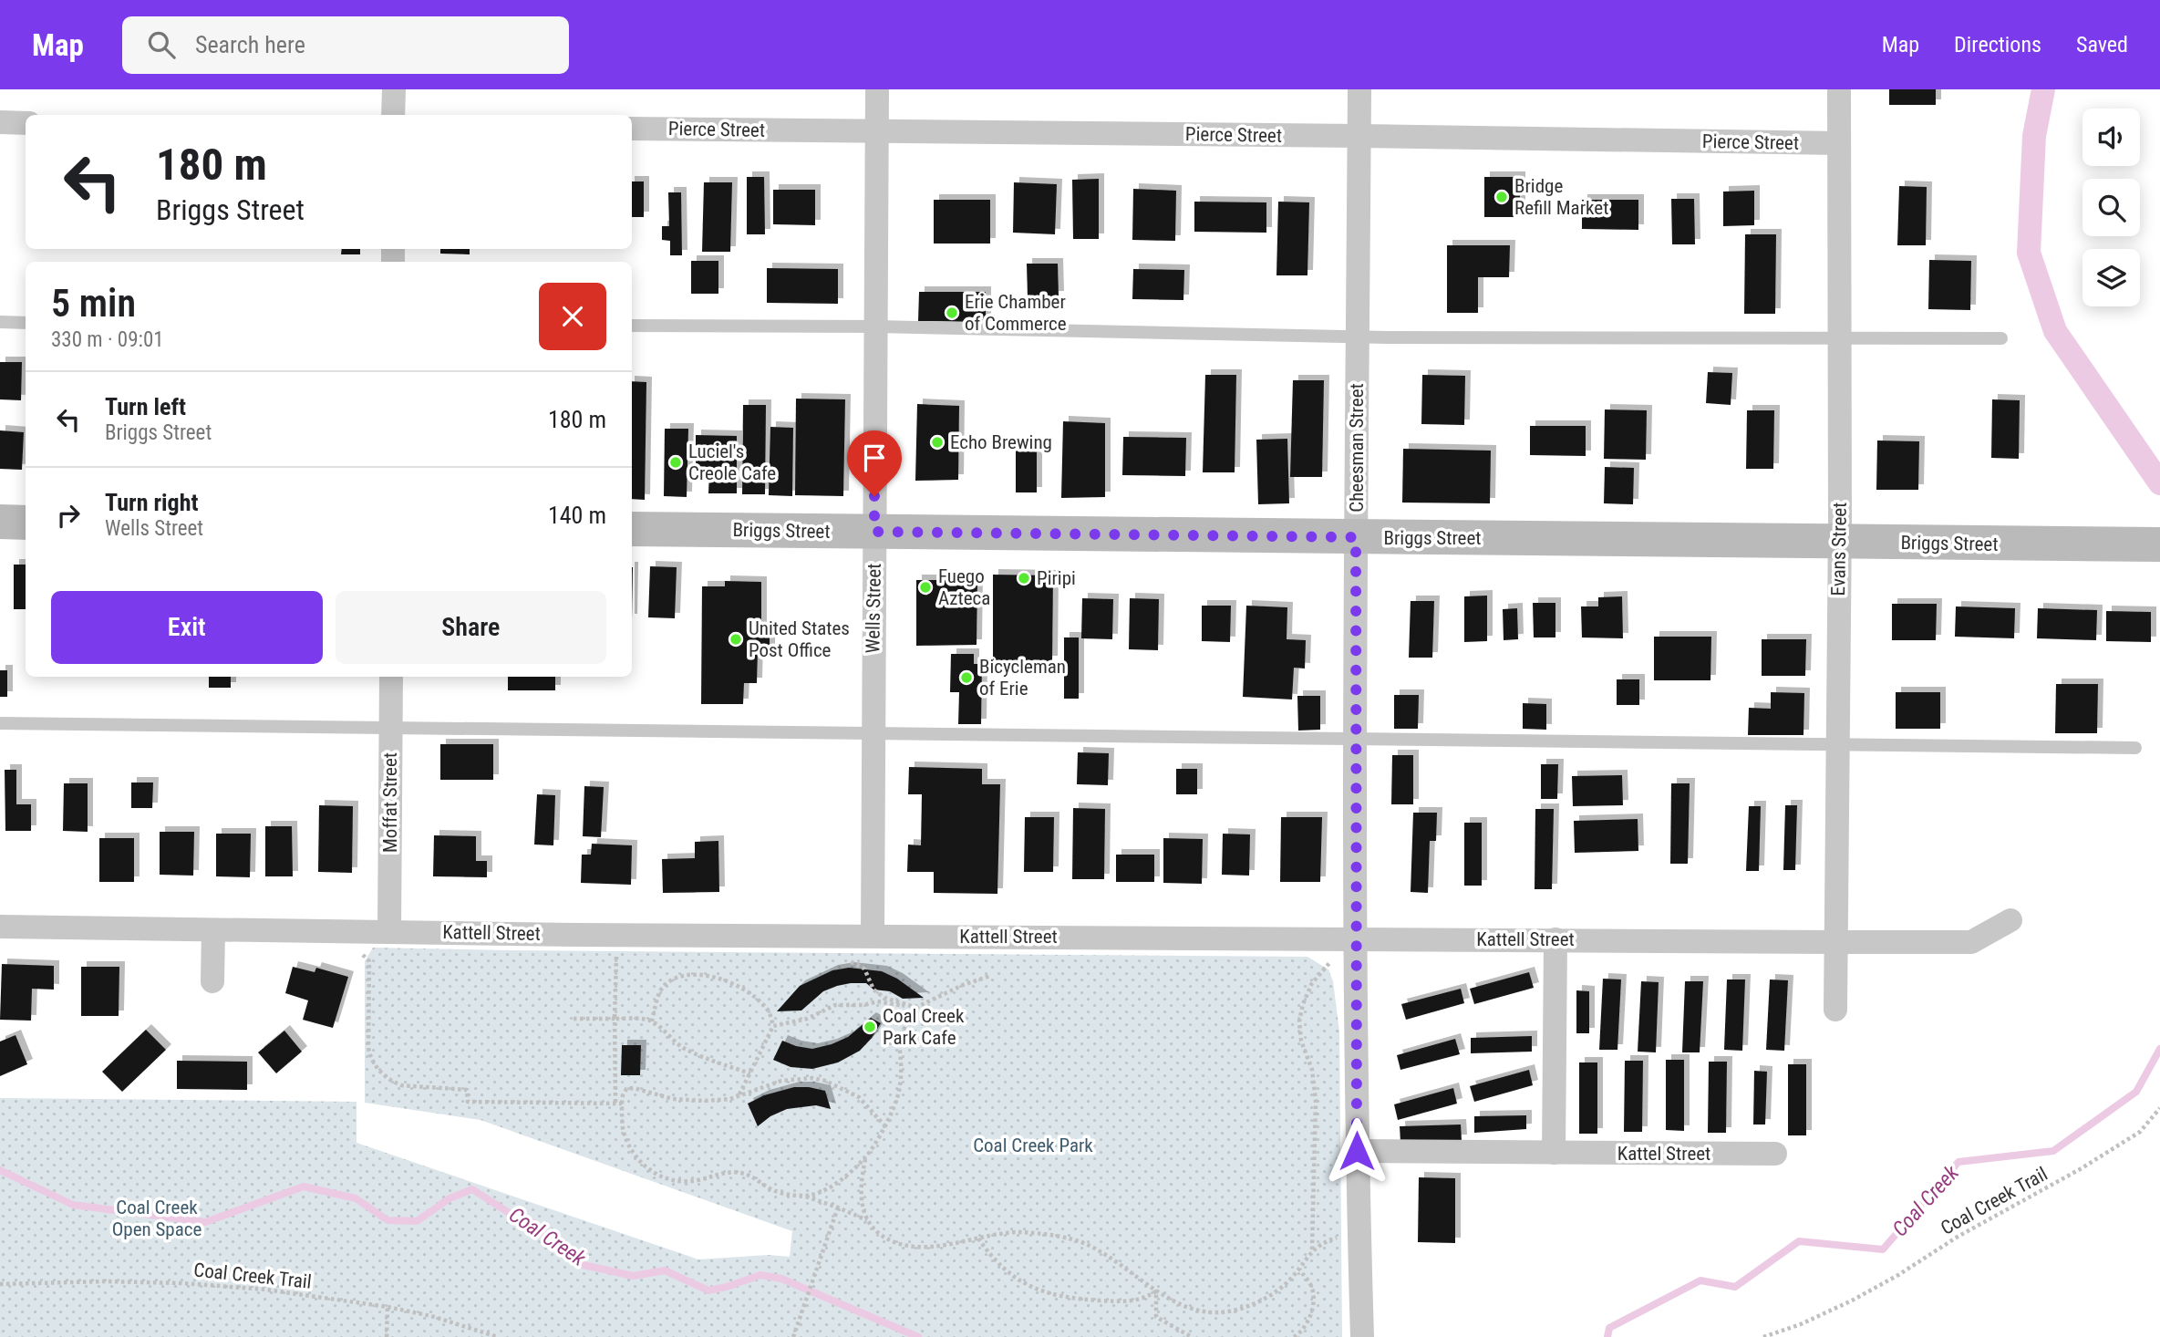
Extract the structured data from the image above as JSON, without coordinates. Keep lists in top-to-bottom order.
{
  "streets": {
    "street": [
      "Pierce Street",
      "Cheesman Street",
      "Briggs Street",
      "Evans Street",
      "Wells Street",
      "Moffat Street",
      "Kattell Street",
      "Kattel Street"
    ],
    "path": ["Coal Creek Trail"]
  },
  "crossings": [
    ["Pierce Street", "Cheesman Street"],
    ["Pierce Street", "Evans Street"],
    ["Pierce Street", "Wells Street"],
    ["Cheesman Street", "Briggs Street"],
    ["Cheesman Street", "Kattell Street"],
    ["Cheesman Street", "Kattel Street"],
    ["Briggs Street", "Evans Street"],
    ["Briggs Street", "Wells Street"],
    ["Evans Street", "Kattell Street"],
    ["Wells Street", "Kattell Street"],
    ["Moffat Street", "Kattell Street"]
  ],
  "water": ["Coal Creek"],
  "parks": ["Coal Creek Park", "Coal Creek Open Space"],
  "places": [
    "Bridge Refill Market",
    "Erie Chamber of Commerce",
    "Echo Brewing",
    "Luciel's Creole Cafe",
    "Piripi",
    "Fuego Azteca",
    "United States Post Office",
    "Bicycleman of Erie",
    "Coal Creek Park Cafe"
  ],
  "page": {
    "header": "Map",
    "search": "Search here",
    "nav": ["Map", "Directions", "Saved"],
    "turn": ["180 m", "Briggs Street"],
    "heading": ["5 min", "330 m · 09:01"],
    "list": [
      {
        "name": "Turn left",
        "note": "Briggs Street",
        "value": "180 m"
      },
      {
        "name": "Turn right",
        "note": "Wells Street",
        "value": "140 m"
      }
    ],
    "buttons": ["Exit", "Share"]
  }
}
